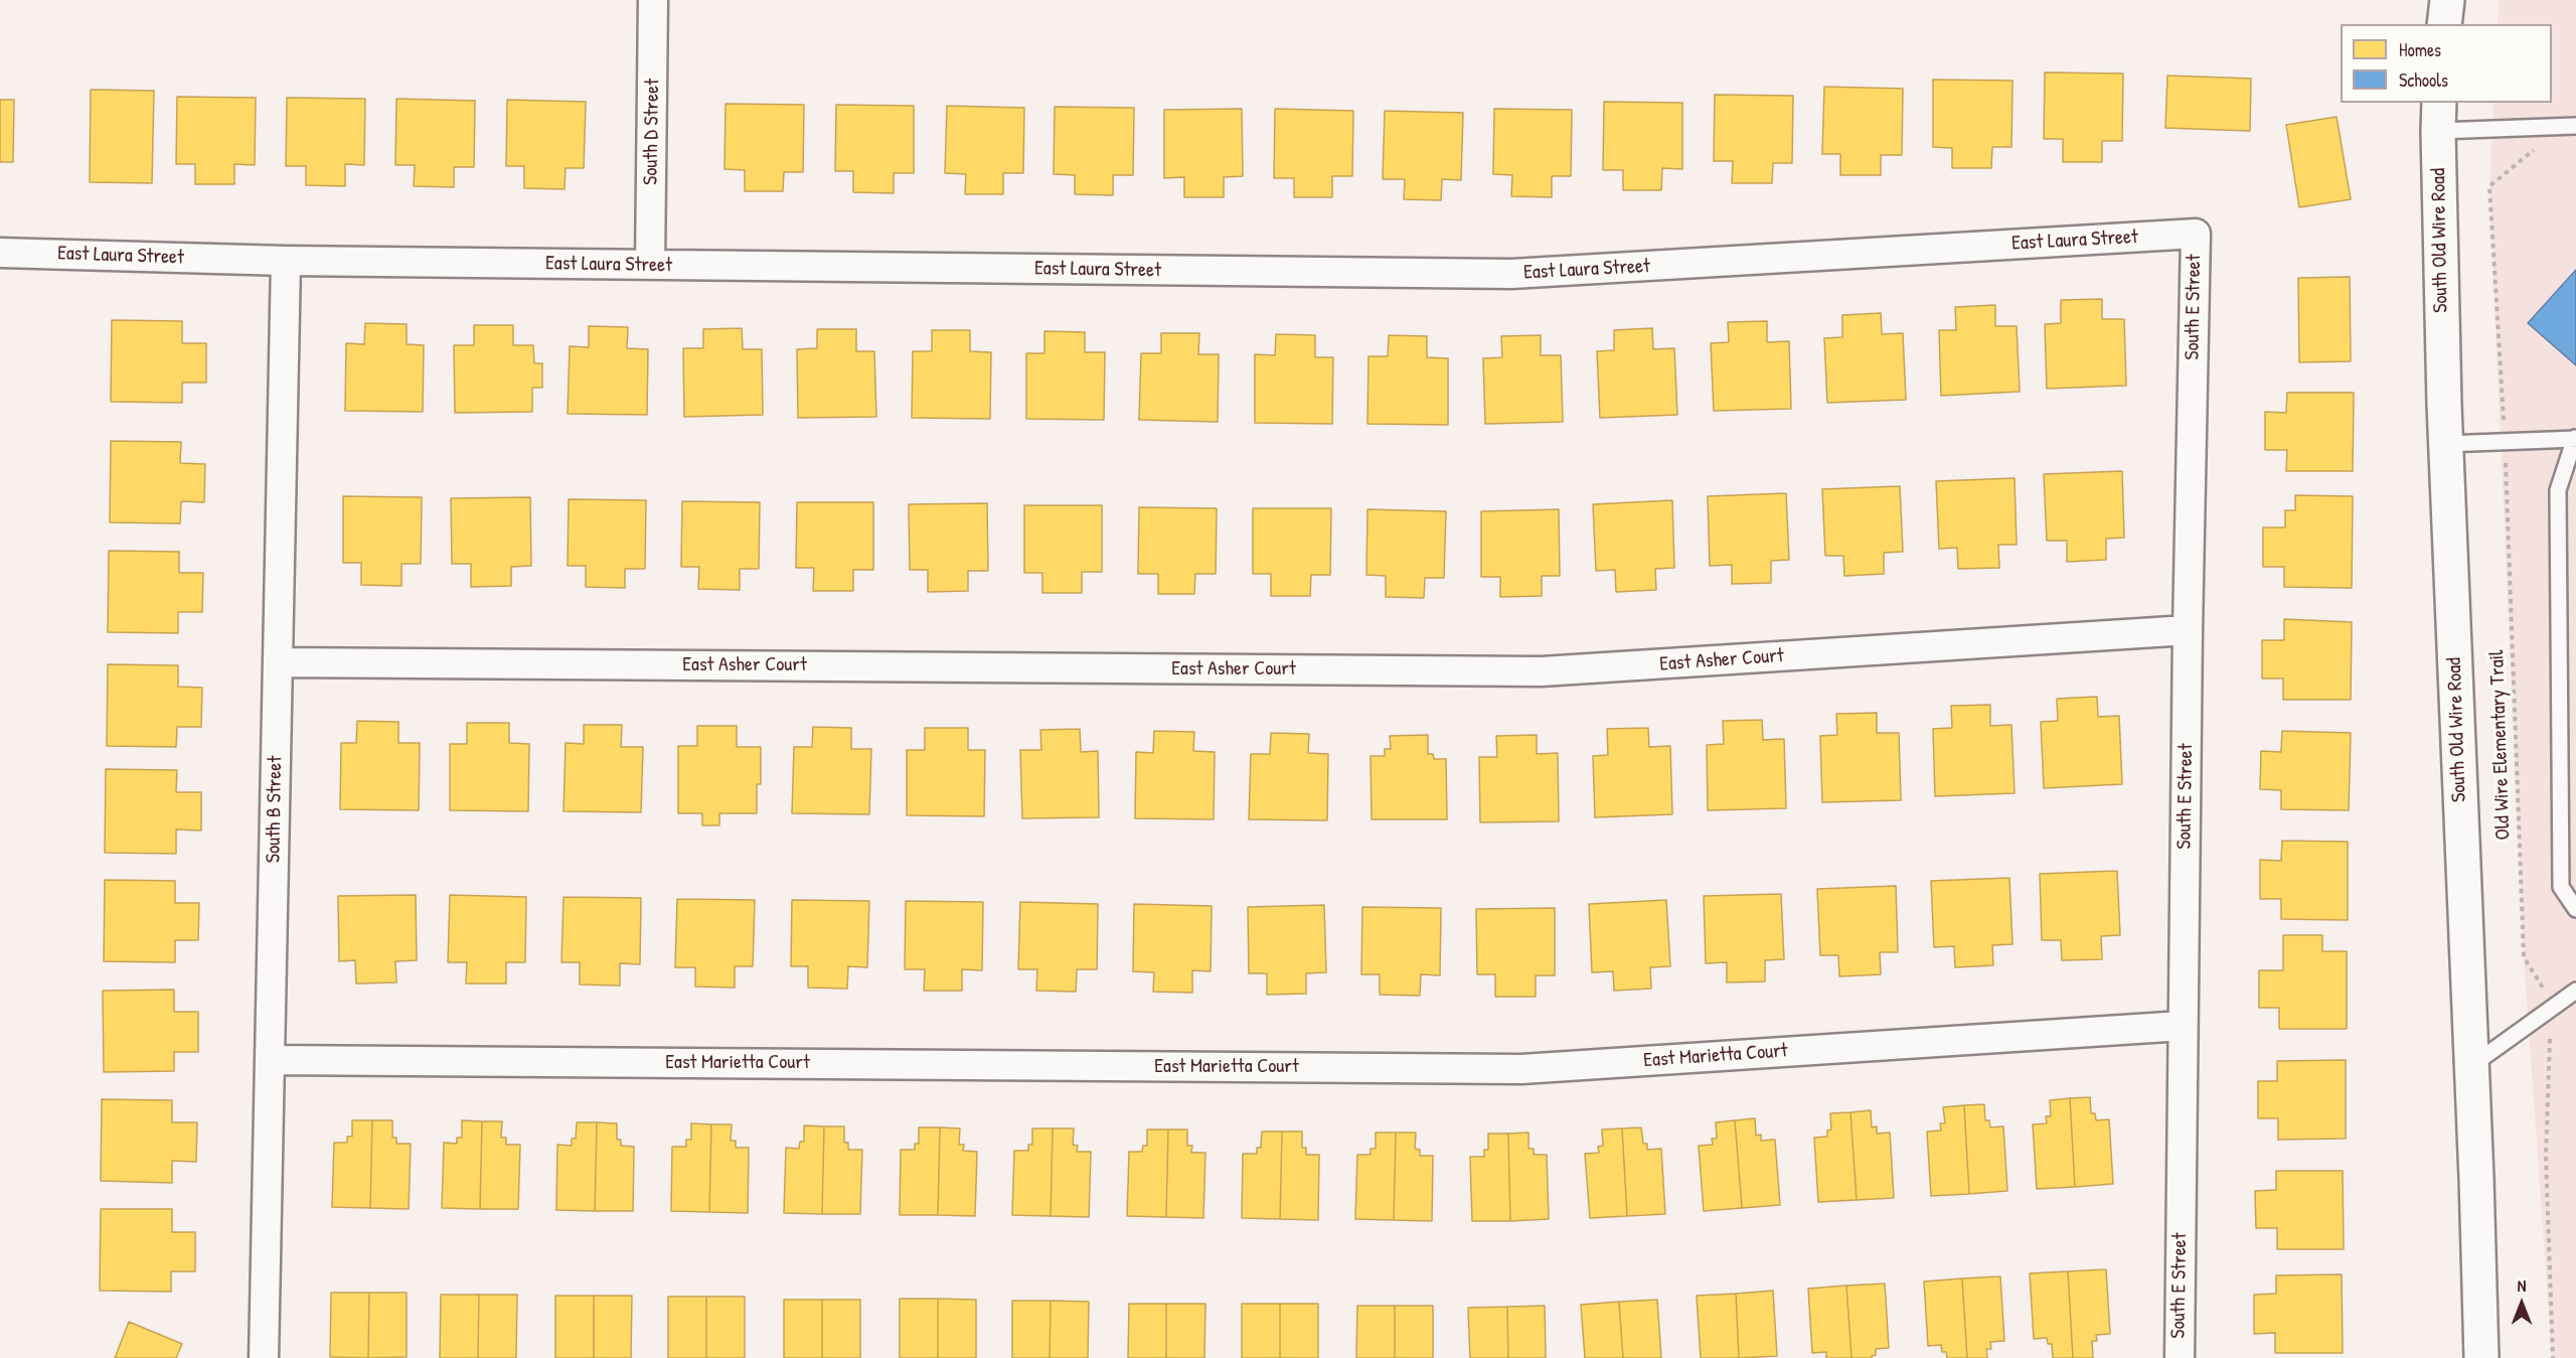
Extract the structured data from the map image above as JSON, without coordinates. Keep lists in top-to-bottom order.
{
  "streets": {
    "street": [
      "South D Street",
      "East Laura Street",
      "South Old Wire Road",
      "South E Street",
      "East Asher Court",
      "South B Street",
      "East Marietta Court"
    ],
    "path": ["Old Wire Elementary Trail"]
  },
  "crossings": [
    ["South D Street", "East Laura Street"],
    ["East Laura Street", "South E Street"],
    ["East Laura Street", "South B Street"],
    ["South E Street", "East Asher Court"],
    ["South E Street", "East Marietta Court"],
    ["East Asher Court", "South B Street"],
    ["South B Street", "East Marietta Court"]
  ],
  "legend": ["Homes", "Schools"],
  "north": "top"
}
